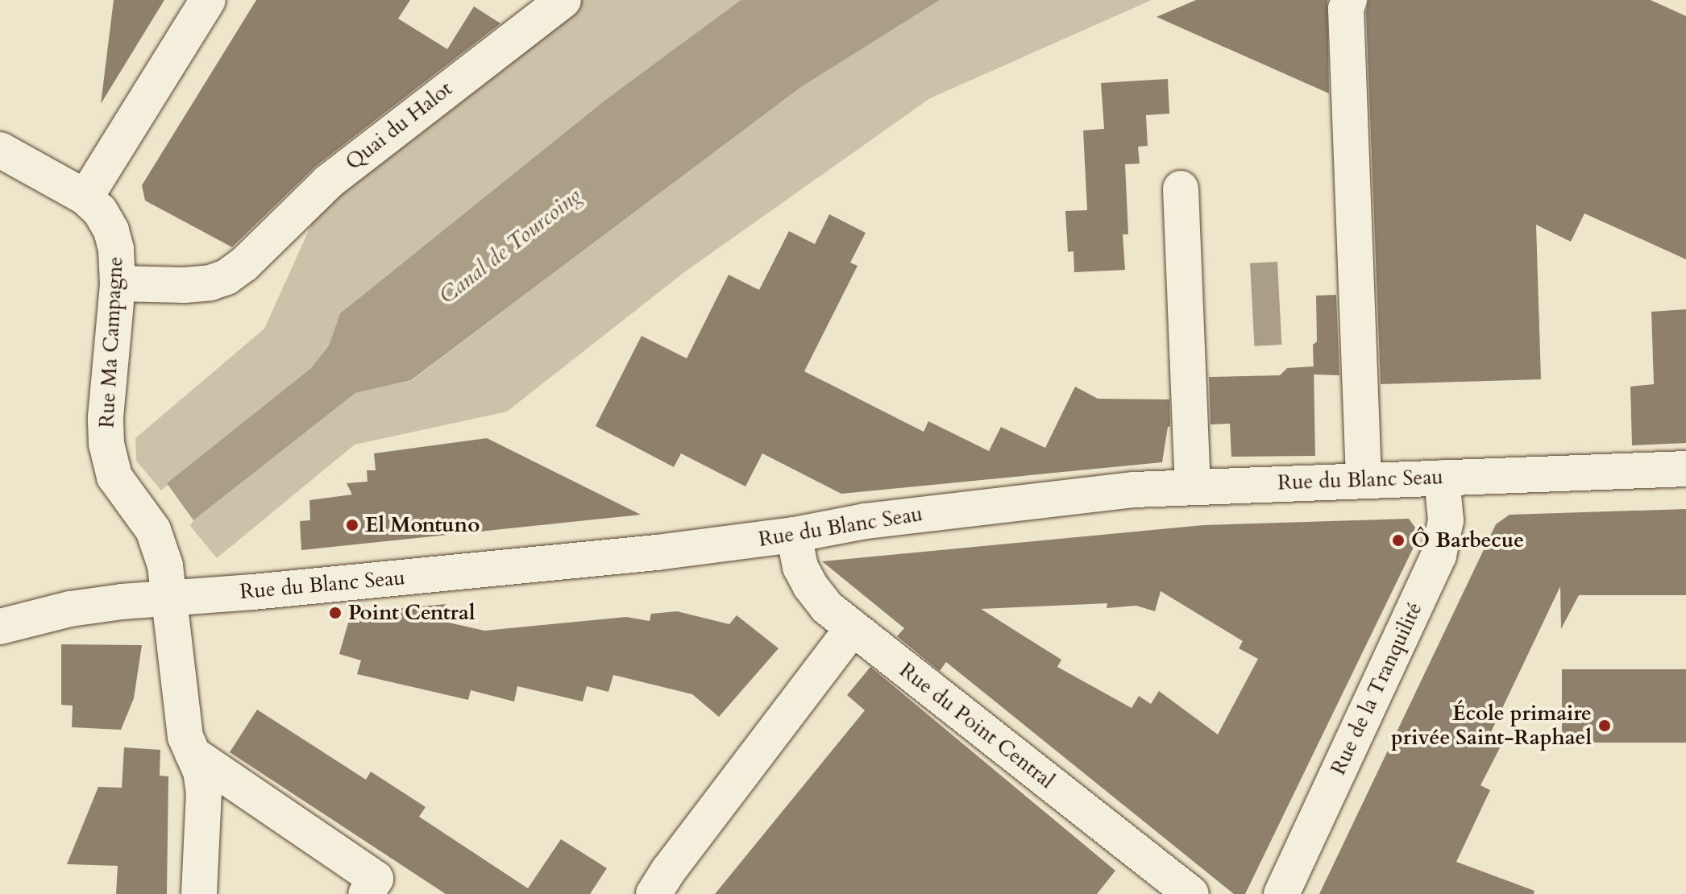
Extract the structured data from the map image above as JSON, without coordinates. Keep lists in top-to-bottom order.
{
  "streets": {
    "street": [
      "Quai du Halot",
      "Rue Ma Campagne",
      "Rue du Blanc Seau",
      "Rue de la Tranquilité",
      "Rue du Point Central"
    ]
  },
  "crossings": [
    ["Quai du Halot", "Rue Ma Campagne"],
    ["Rue Ma Campagne", "Rue du Blanc Seau"],
    ["Rue du Blanc Seau", "Rue de la Tranquilité"],
    ["Rue du Blanc Seau", "Rue du Point Central"]
  ],
  "water": ["Canal de Tourcoing"],
  "places": [
    "El Montuno",
    "Ô Barbecue",
    "Point Central",
    "École primaire privée Saint-Raphael"
  ]
}
